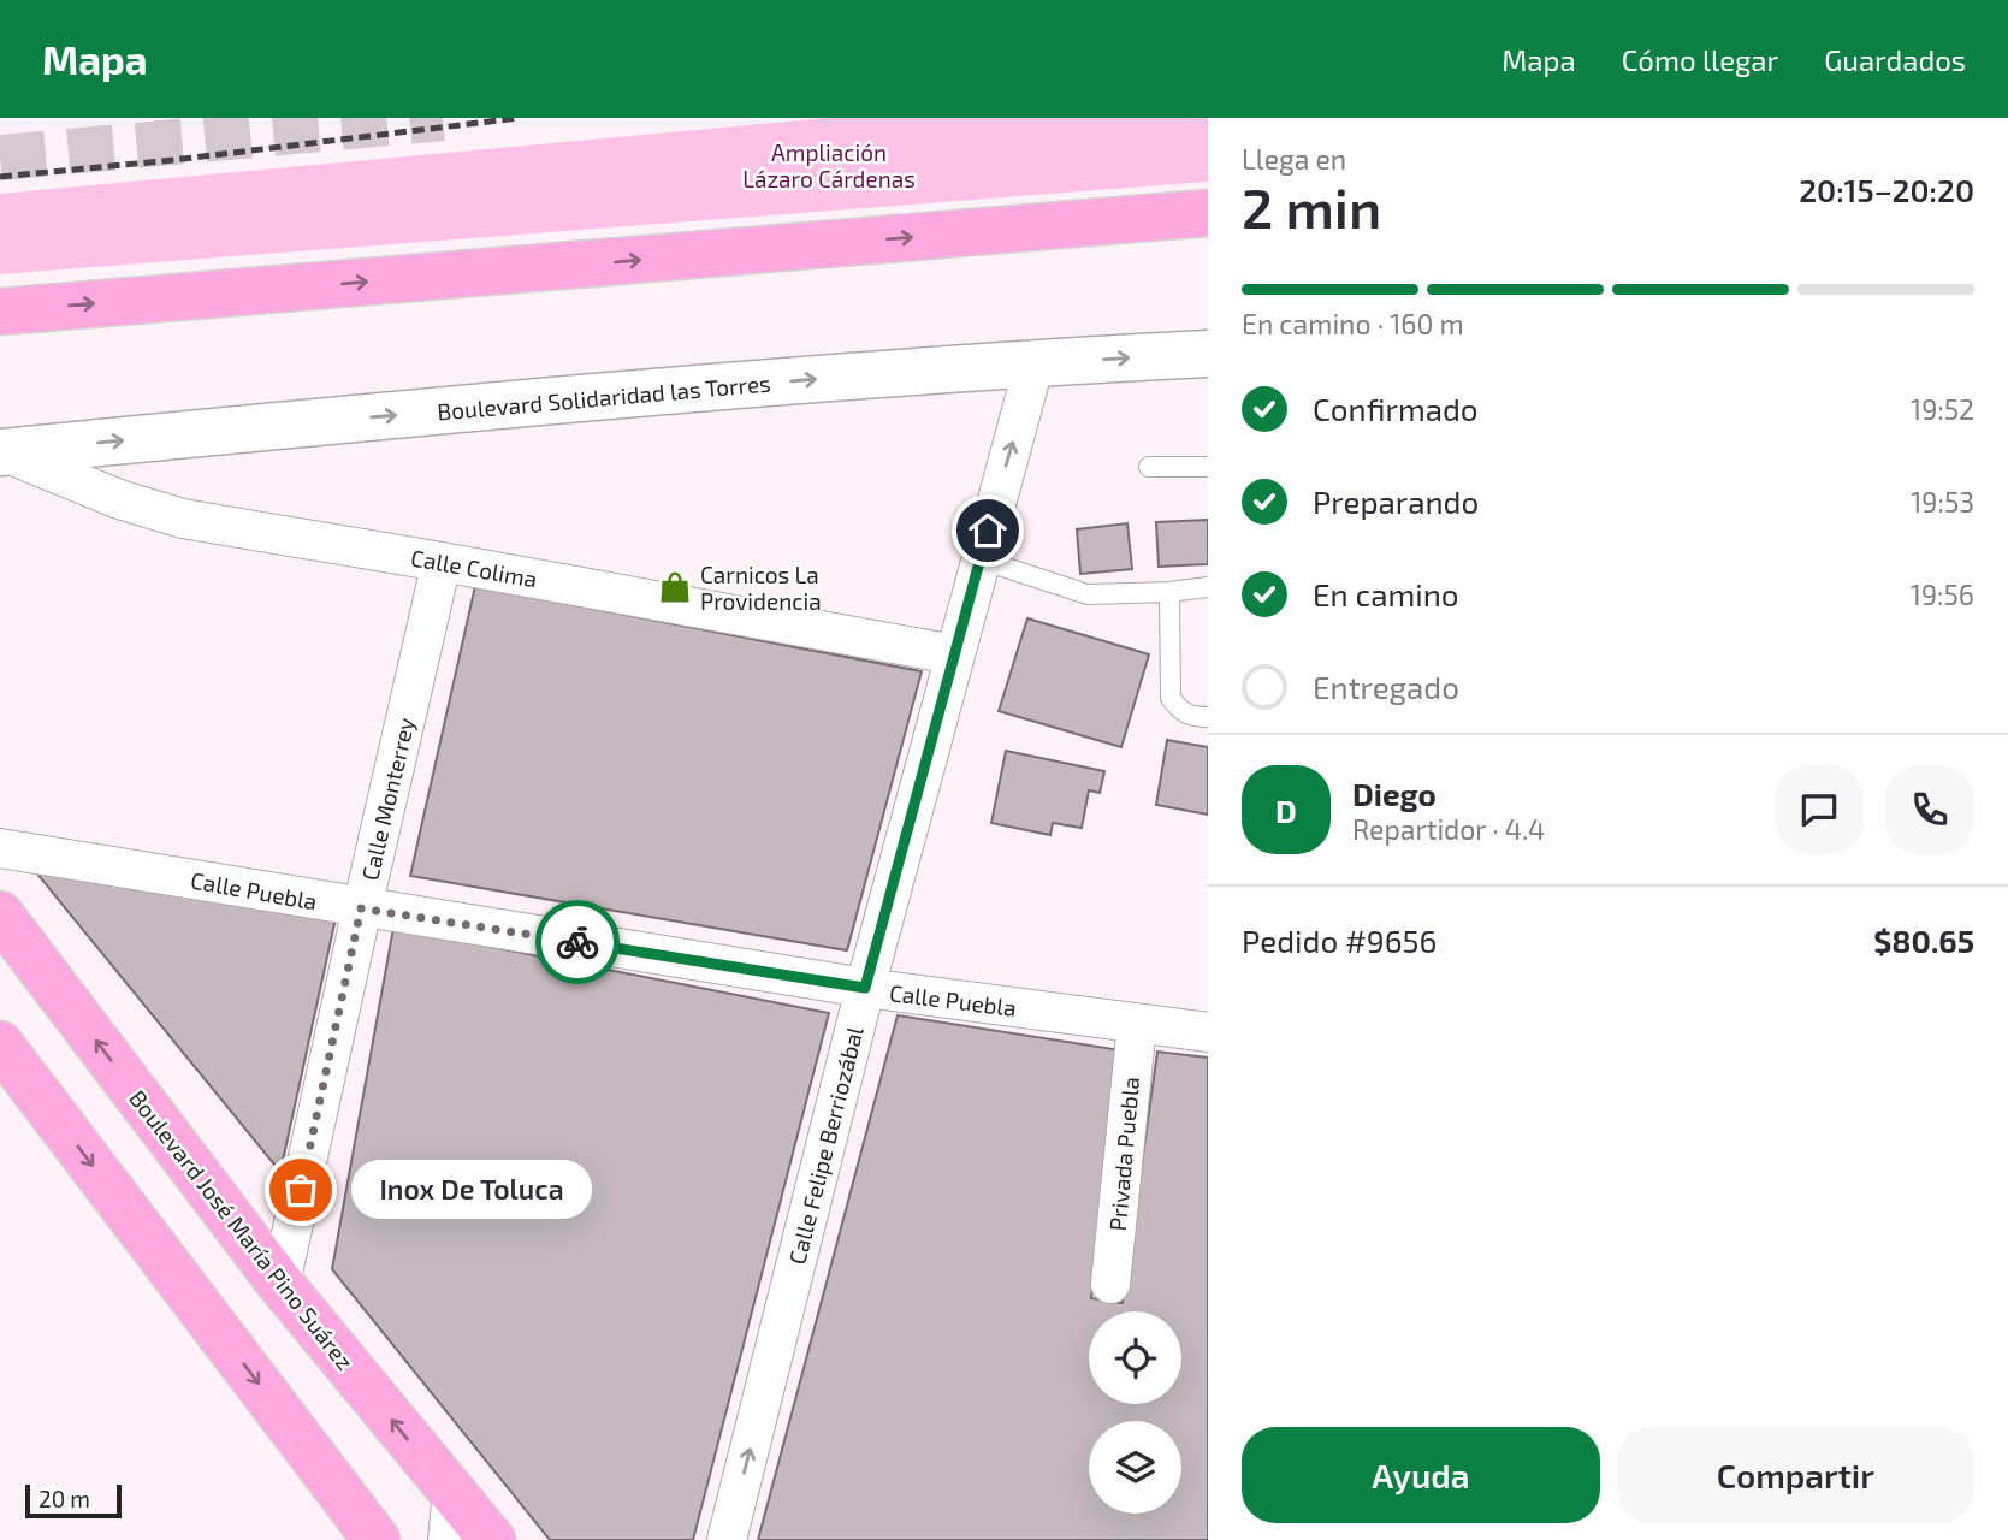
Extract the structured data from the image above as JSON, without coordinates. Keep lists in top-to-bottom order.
{
  "streets": {
    "highway": ["Boulevard José María Pino Suárez"],
    "main road": ["Boulevard Solidaridad las Torres"],
    "street": [
      "Calle Colima",
      "Calle Monterrey",
      "Calle Puebla",
      "Calle Felipe Berriozábal",
      "Privada Puebla"
    ]
  },
  "crossings": [
    ["Boulevard Solidaridad las Torres", "Calle Colima"],
    ["Boulevard Solidaridad las Torres", "Calle Felipe Berriozábal"],
    ["Calle Colima", "Calle Monterrey"],
    ["Calle Colima", "Calle Felipe Berriozábal"],
    ["Calle Monterrey", "Calle Puebla"],
    ["Calle Monterrey", "Boulevard José María Pino Suárez"],
    ["Calle Puebla", "Calle Felipe Berriozábal"],
    ["Calle Puebla", "Privada Puebla"]
  ],
  "one_way": ["Boulevard Solidaridad las Torres", "Calle Felipe Berriozábal"],
  "parks": ["Ampliación Lázaro Cárdenas"],
  "places": {
    "shop": ["Carnicos La Providencia"],
    "other": ["Inox De Toluca"]
  },
  "scale_bar": "20 m",
  "page": {
    "header": "Mapa",
    "nav": ["Mapa", "Cómo llegar", "Guardados"],
    "heading": ["2 min", "Llega en", "20:15–20:20"],
    "panel": [
      "Diego",
      "Repartidor · 4.4",
      "Pedido #9656",
      "$80.65"
    ],
    "bar": "En camino · 160 m",
    "list": [
      ["Confirmado", "19:52"],
      ["Preparando", "19:53"],
      ["En camino", "19:56"],
      "Entregado"
    ],
    "round": "D",
    "bubble": "Inox De Toluca",
    "buttons": ["Ayuda", "Compartir"],
    "scale": "20 m"
  }
}
